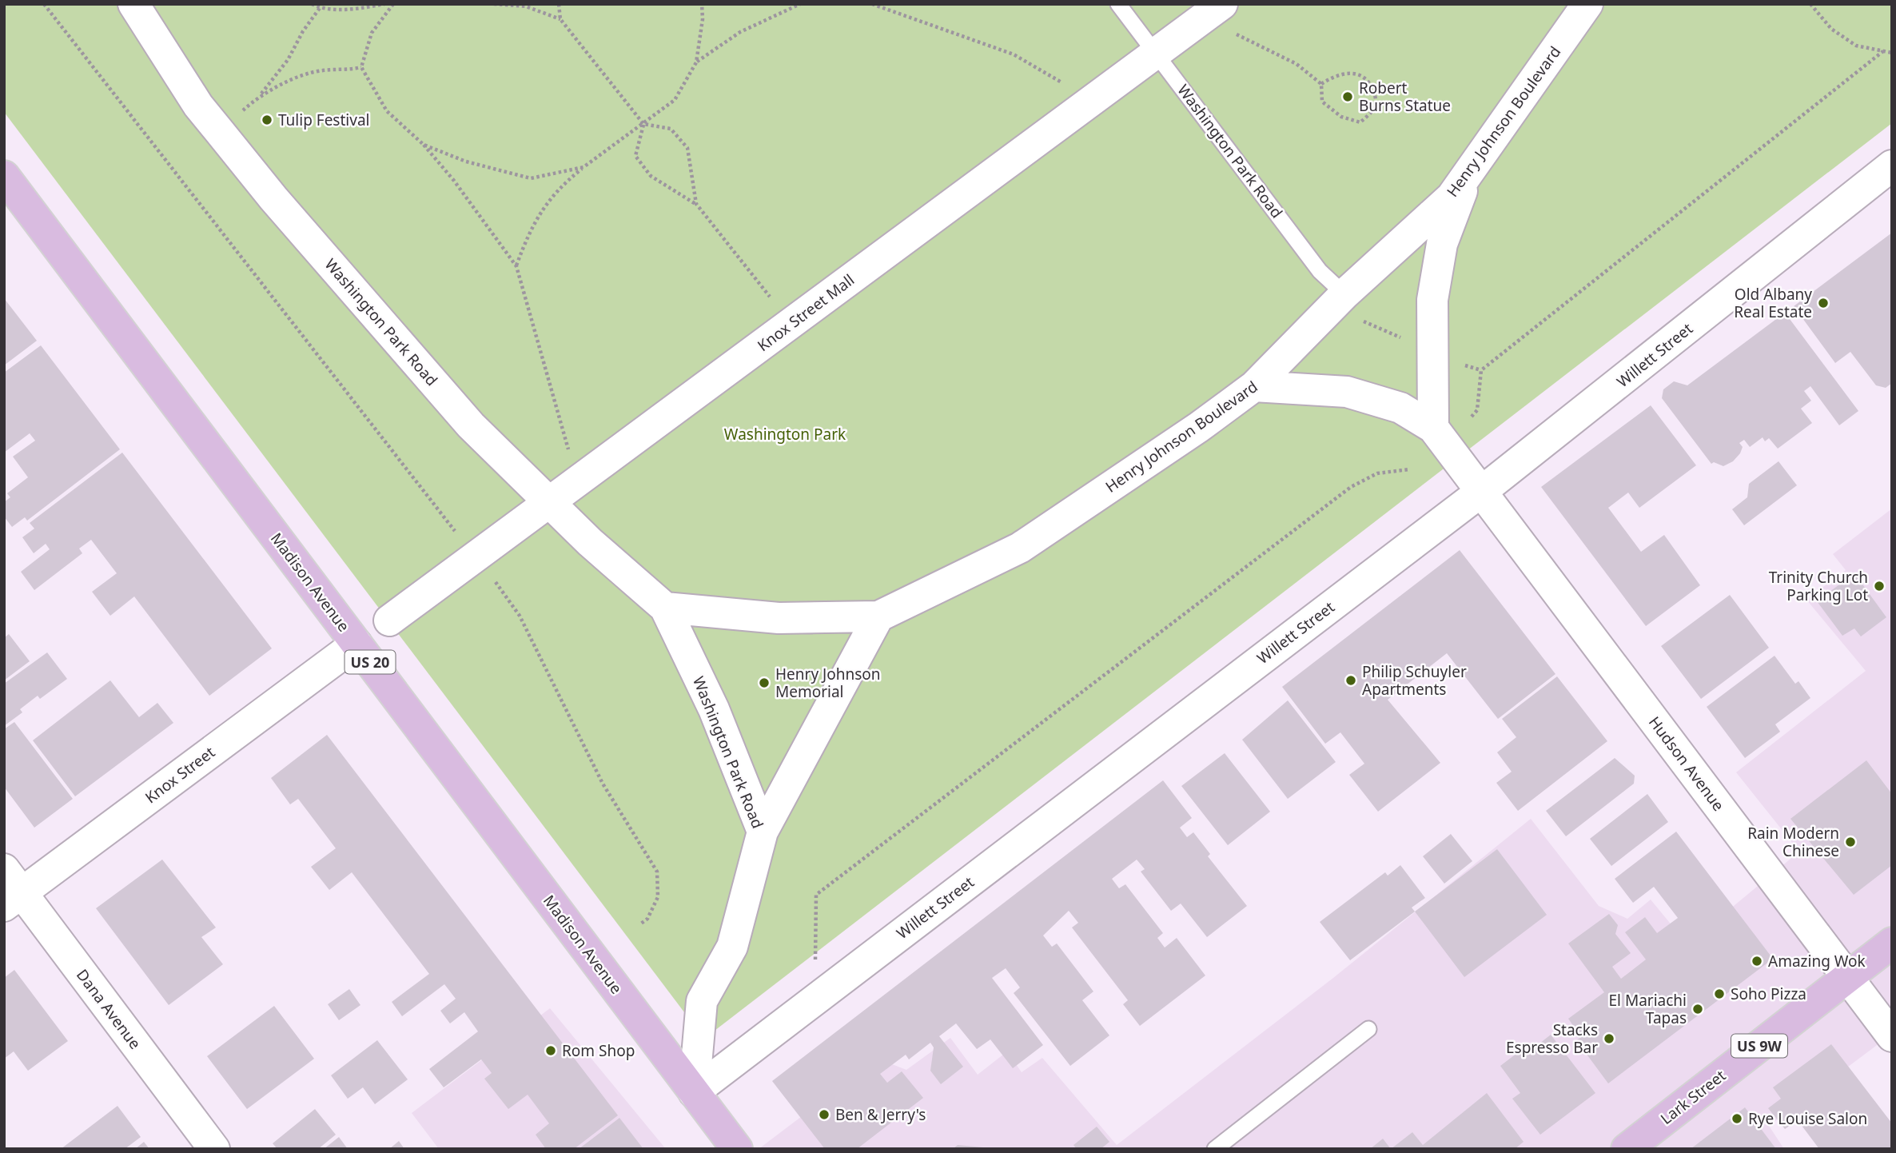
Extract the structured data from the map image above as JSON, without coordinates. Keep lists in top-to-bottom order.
{
  "streets": {
    "main road": [
      "Madison Avenue",
      "US 20",
      "US 9W",
      "Lark Street"
    ],
    "street": [
      "Henry Johnson Boulevard",
      "Washington Park Road",
      "Knox Street Mall",
      "Willett Street",
      "Hudson Avenue",
      "Knox Street",
      "Dana Avenue"
    ]
  },
  "crossings": [
    ["Henry Johnson Boulevard", "Washington Park Road"],
    ["Washington Park Road", "Knox Street Mall"],
    ["Washington Park Road", "Willett Street"],
    ["Washington Park Road", "Madison Avenue"],
    ["Willett Street", "Madison Avenue"],
    ["Willett Street", "Hudson Avenue"],
    ["Madison Avenue", "Knox Street"],
    ["Hudson Avenue", "Lark Street"],
    ["Knox Street", "Dana Avenue"]
  ],
  "parks": ["Washington Park"],
  "places": [
    "Robert Burns Statue",
    "Tulip Festival",
    "Old Albany Real Estate",
    "Trinity Church Parking Lot",
    "Philip Schuyler Apartments",
    "Henry Johnson Memorial",
    "Rain Modern Chinese",
    "Amazing Wok",
    "Soho Pizza",
    "El Mariachi Tapas",
    "Stacks Espresso Bar",
    "Rom Shop",
    "Ben & Jerry's",
    "Rye Louise Salon"
  ]
}
